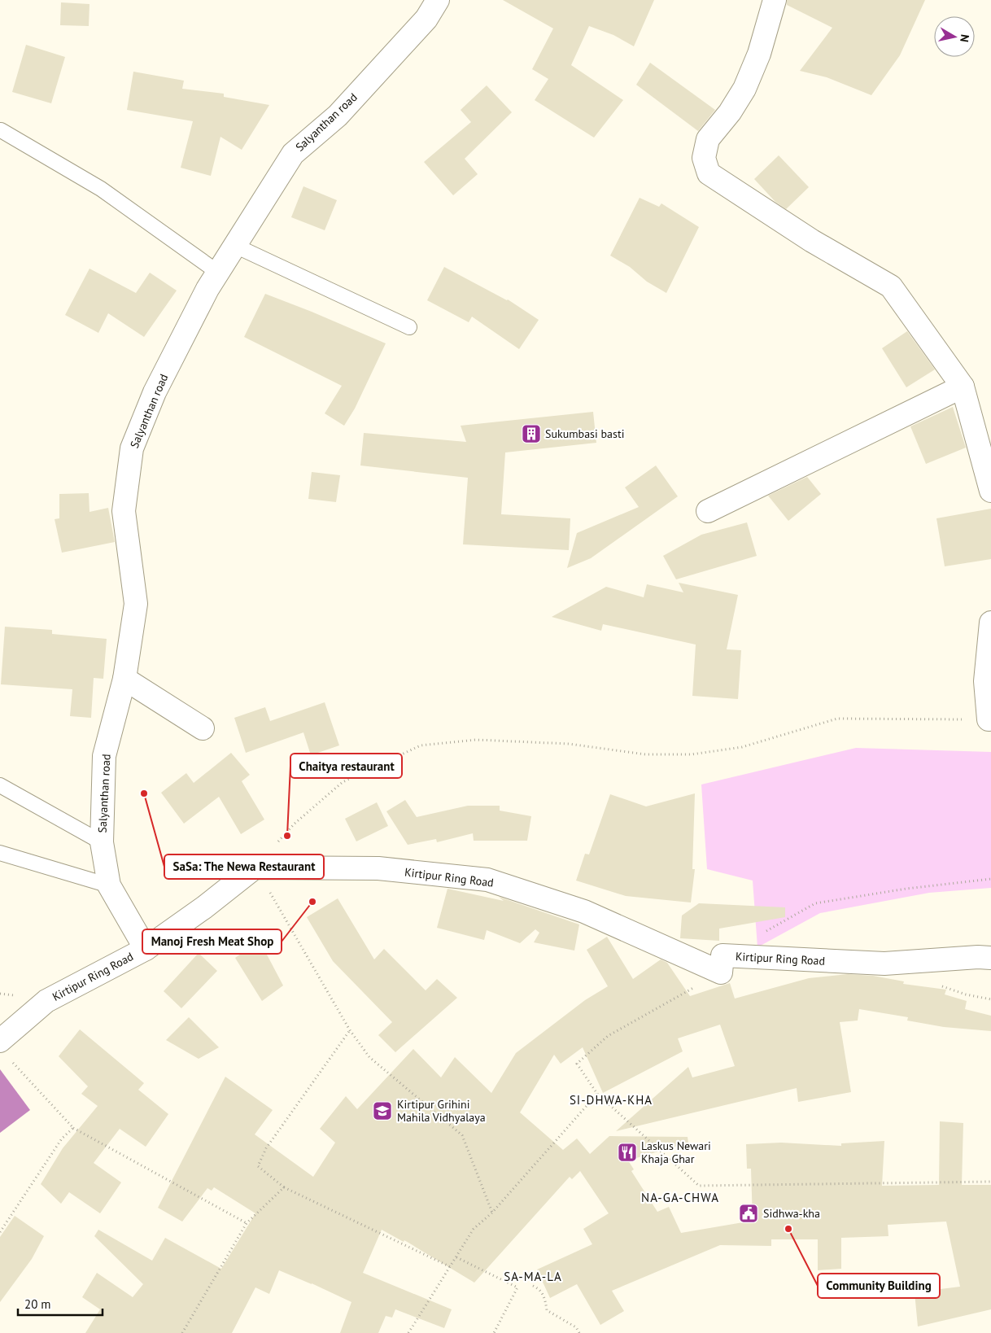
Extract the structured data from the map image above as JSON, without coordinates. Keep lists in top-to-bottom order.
{
  "streets": {
    "street": ["Salyanthan road", "Kirtipur Ring Road"]
  },
  "crossings": [
    ["Salyanthan road", "Kirtipur Ring Road"]
  ],
  "districts": ["SI-DHWA-KHA", "NA-GA-CHWA", "SA-MA-LA"],
  "places": {
    "building": ["Sukumbasi basti"],
    "other": [
      "SaSa: The Newa Restaurant",
      "Chaitya restaurant",
      "Manoj Fresh Meat Shop",
      "Community Building"
    ],
    "school or university": ["Kirtipur Grihini Mahila Vidhyalaya"],
    "restaurant": ["Laskus Newari Khaja Ghar"],
    "public building": ["Sidhwa-kha"]
  },
  "scale_bar": "20 m",
  "north": "right"
}
